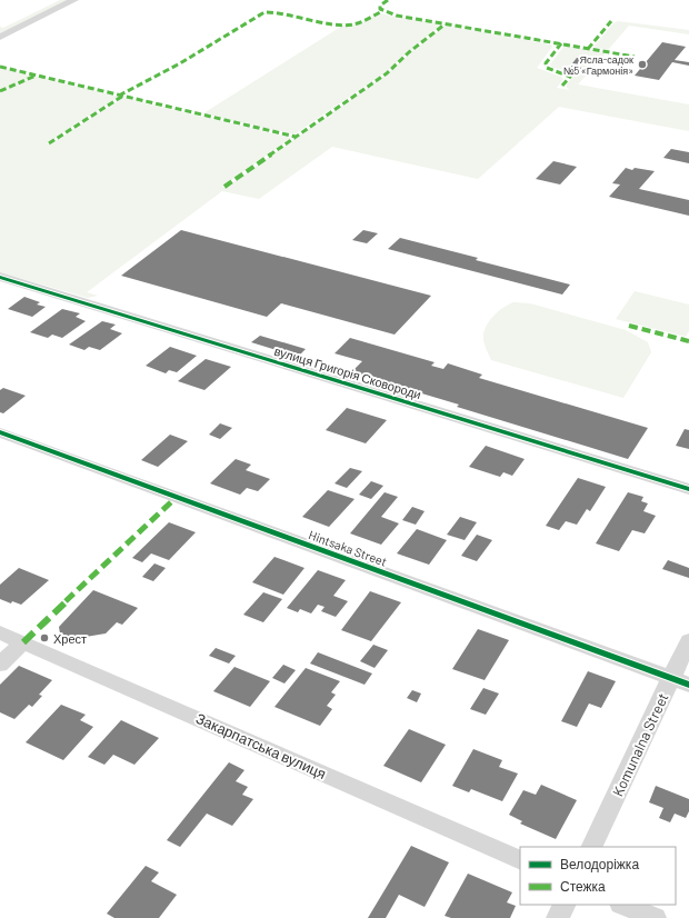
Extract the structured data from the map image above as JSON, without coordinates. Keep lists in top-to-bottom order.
{
  "streets": {
    "street": [
      "вулиця Григорія Сковороди",
      "Hintsaka Street",
      "Komunalna Street",
      "Закарпатська вулиця"
    ]
  },
  "crossings": [
    ["Hintsaka Street", "Komunalna Street"]
  ],
  "places": ["Ясла-садок №5 «Гармонія»", "Хрест"],
  "legend": ["Велодоріжка", "Стежка"]
}
